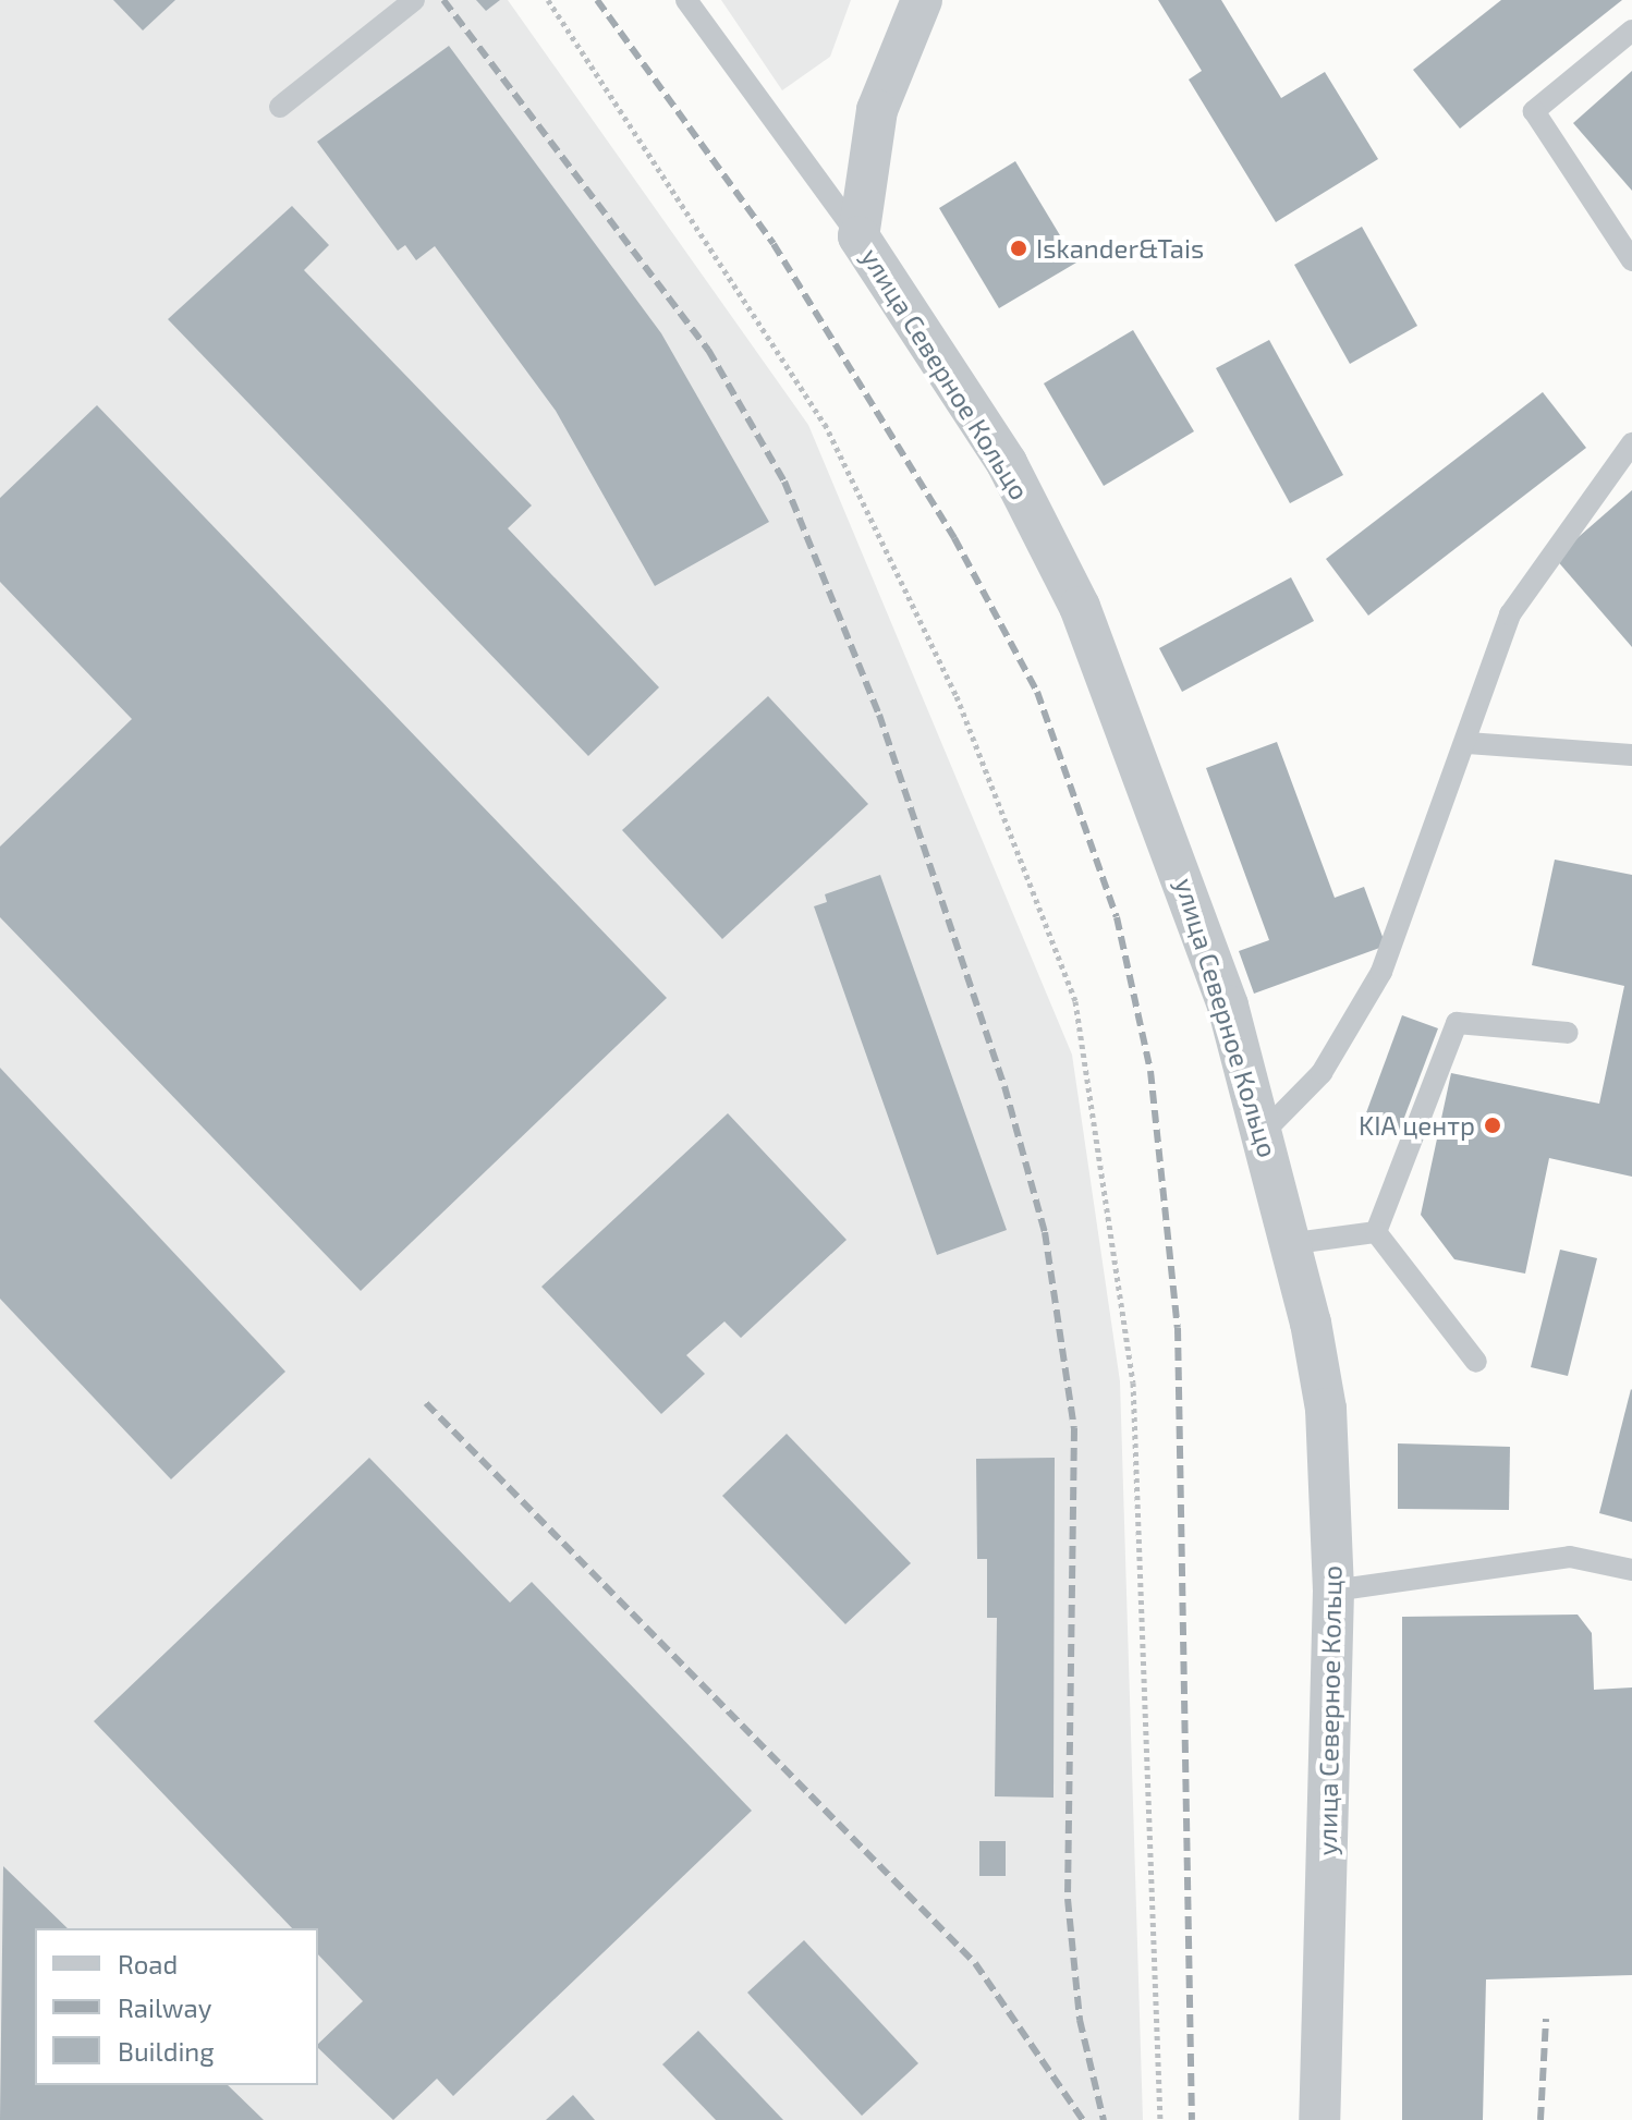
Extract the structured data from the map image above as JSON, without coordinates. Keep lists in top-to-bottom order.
{
  "streets": {
    "street": ["улица Северное Кольцо"]
  },
  "places": ["Iskander&Tais", "KIA центр"],
  "legend": ["Road", "Railway", "Building"]
}
